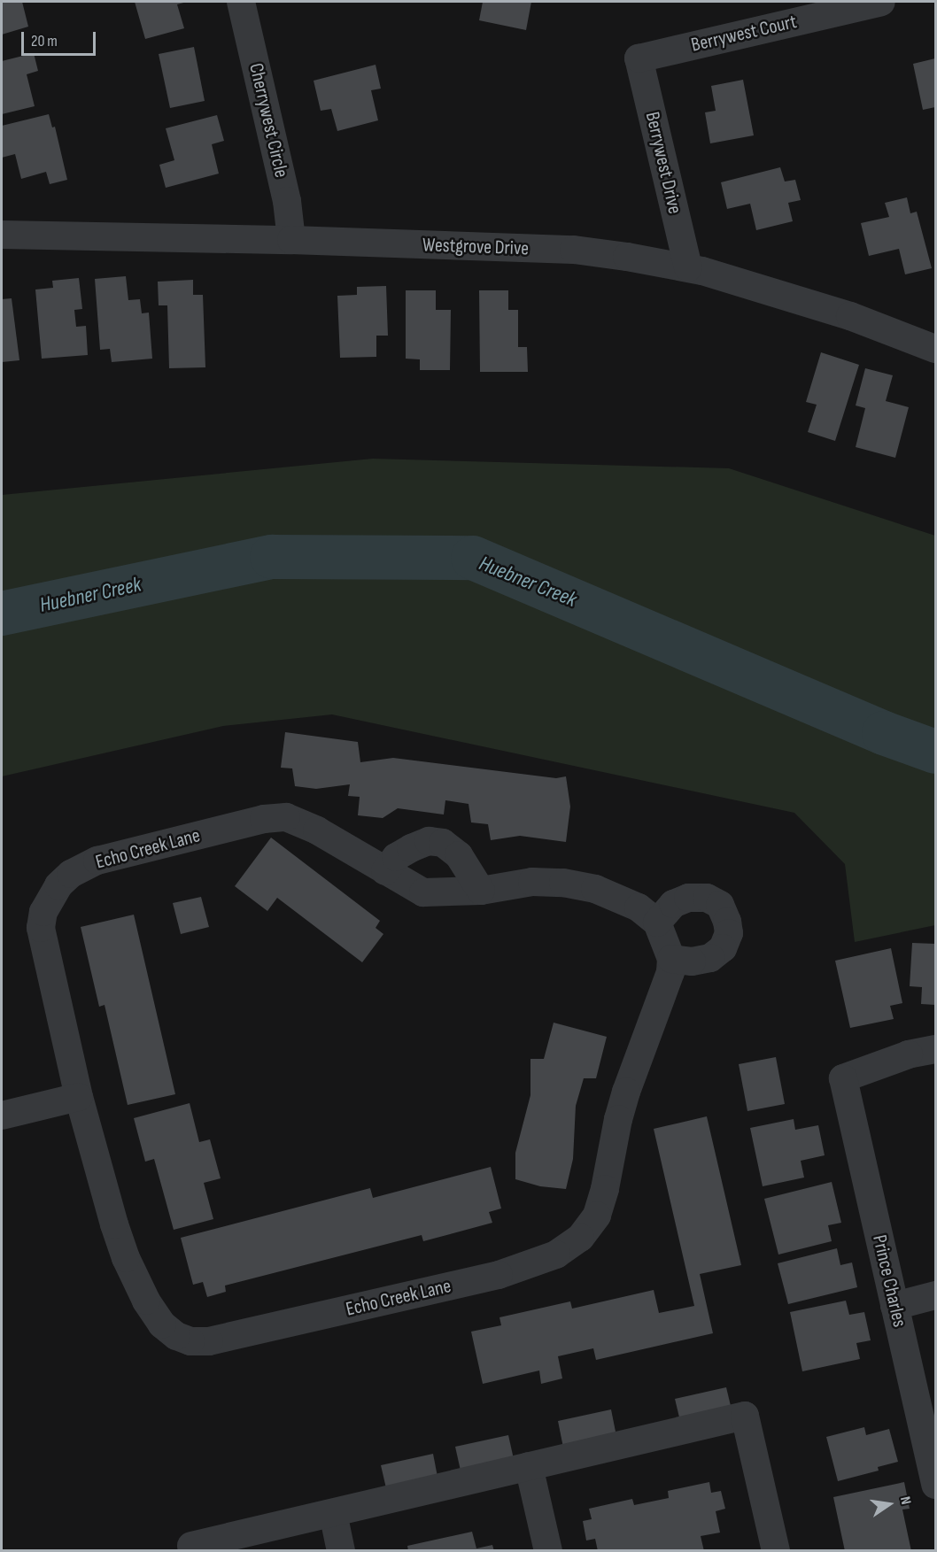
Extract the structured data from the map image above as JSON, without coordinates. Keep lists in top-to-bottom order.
{
  "streets": {
    "street": [
      "Berrywest Court",
      "Cherrywest Circle",
      "Berrywest Drive",
      "Westgrove Drive",
      "Echo Creek Lane",
      "Prince Charles"
    ]
  },
  "crossings": [
    ["Berrywest Court", "Berrywest Drive"],
    ["Cherrywest Circle", "Westgrove Drive"],
    ["Berrywest Drive", "Westgrove Drive"]
  ],
  "water": ["Huebner Creek"],
  "scale_bar": "20 m",
  "north": "right"
}
